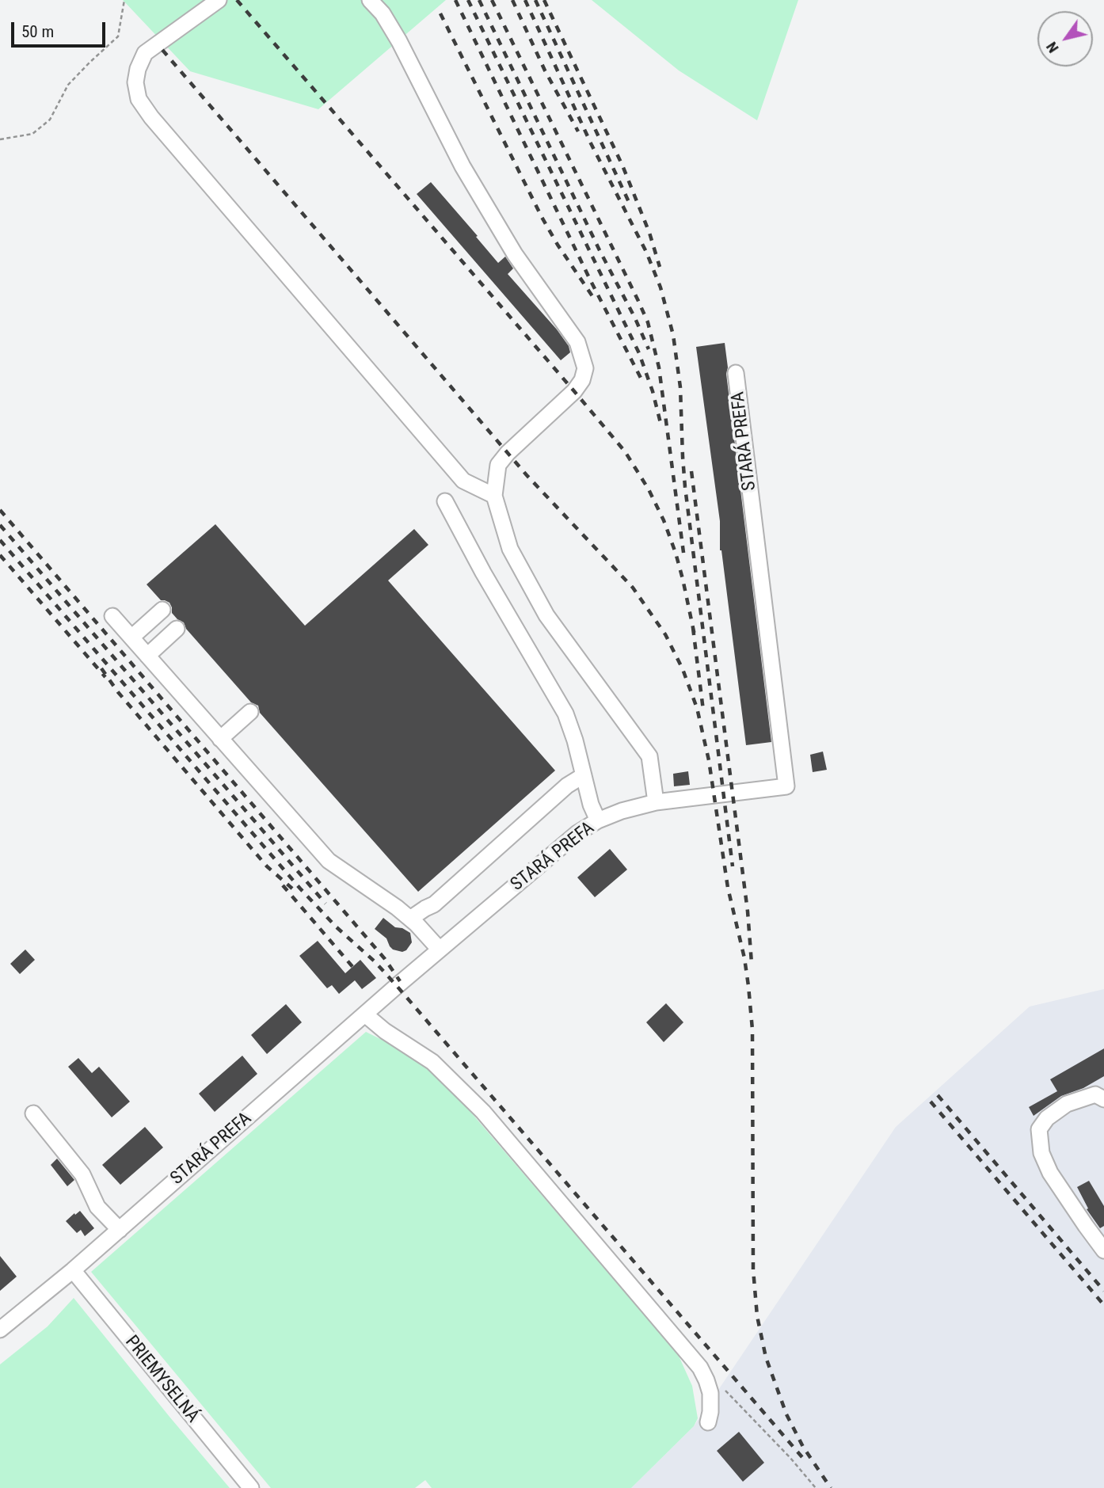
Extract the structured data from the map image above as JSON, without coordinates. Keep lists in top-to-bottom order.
{
  "streets": {
    "street": ["STARÁ PREFA", "PRIEMYSELNÁ"]
  },
  "crossings": [
    ["STARÁ PREFA", "PRIEMYSELNÁ"]
  ],
  "scale_bar": "50 m",
  "north": "bottom left"
}
